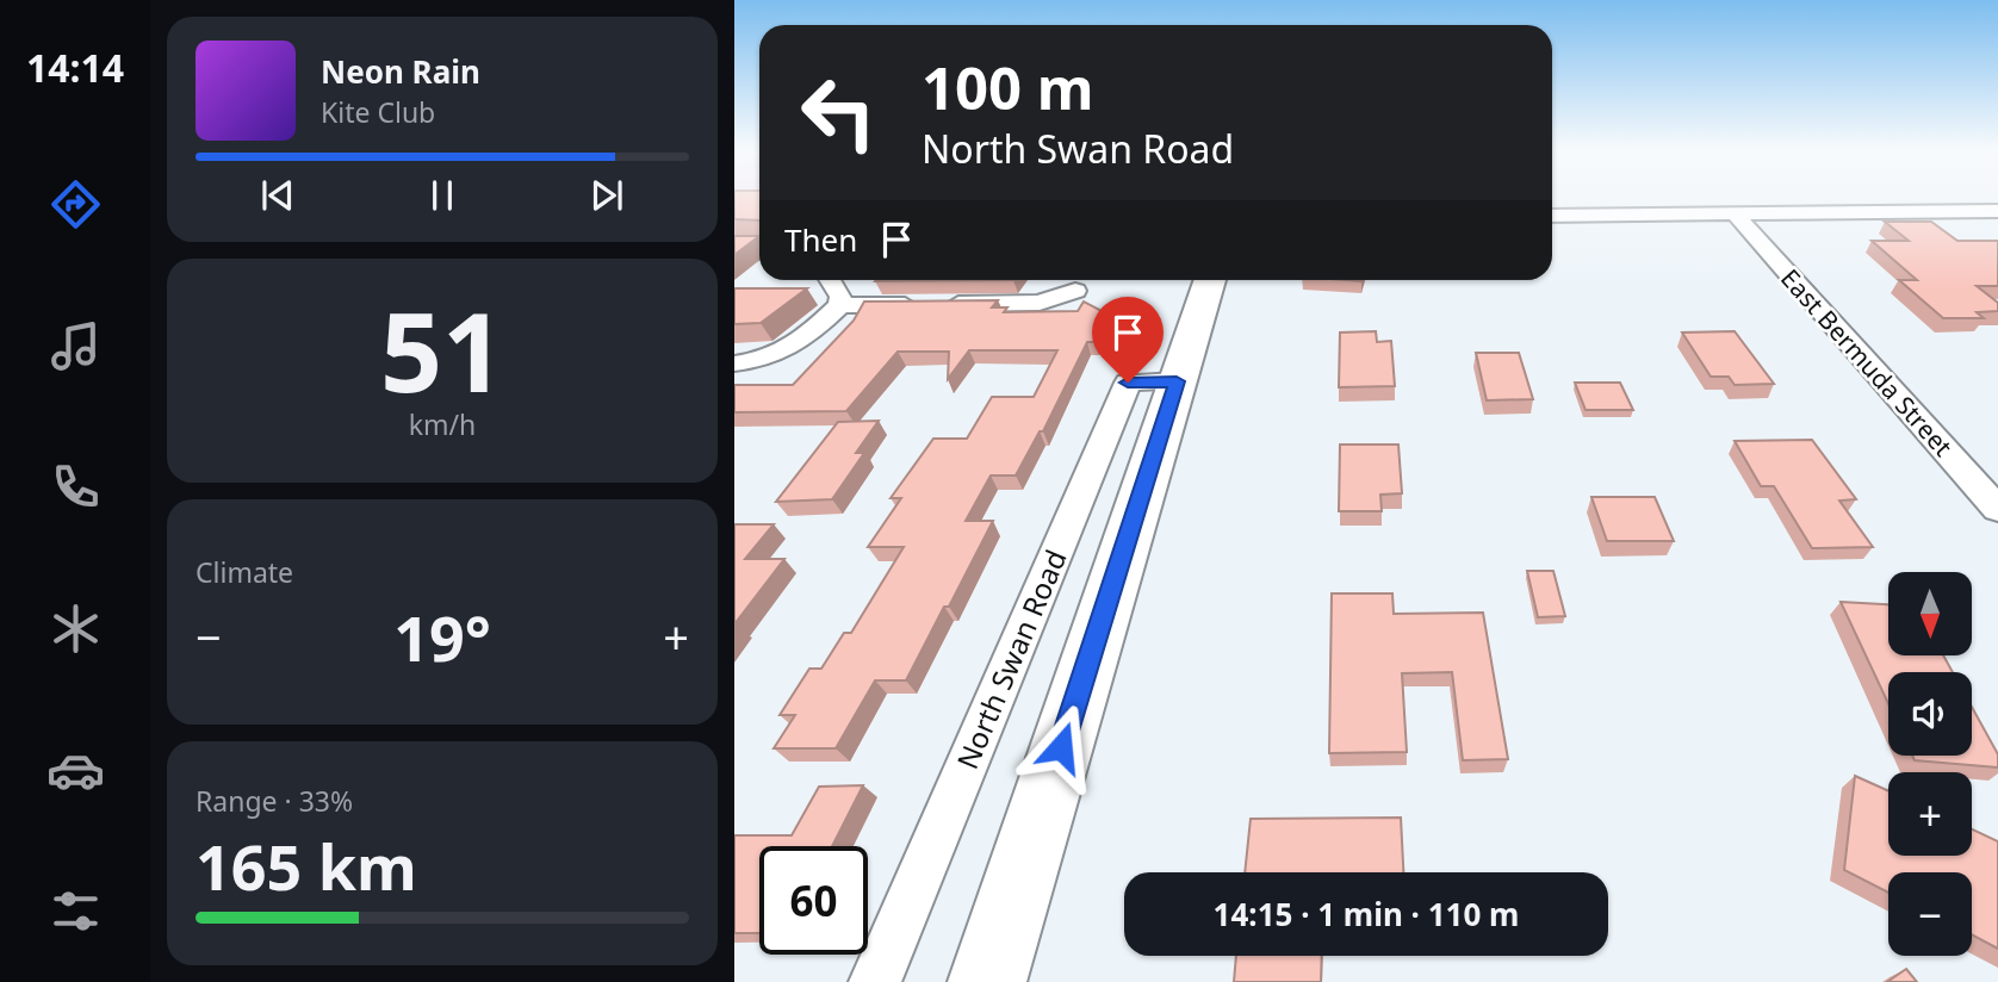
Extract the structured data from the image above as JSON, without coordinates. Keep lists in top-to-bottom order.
{
  "streets": {
    "street": ["East Bermuda Street", "North Swan Road"]
  },
  "north": "bottom",
  "page": {
    "tabs": "14:14",
    "turn": ["100 m", "North Swan Road"],
    "song": ["Neon Rain", "Kite Club"],
    "then": "Then",
    "tile": [
      ["51", "km/h"],
      "Climate",
      ["Range · 33%", "165 km"]
    ],
    "map_buttons": ["+", "−"],
    "heat": ["−", "19°", "+"],
    "limit": "60",
    "trip": "14:15 · 1 min · 110 m"
  }
}
